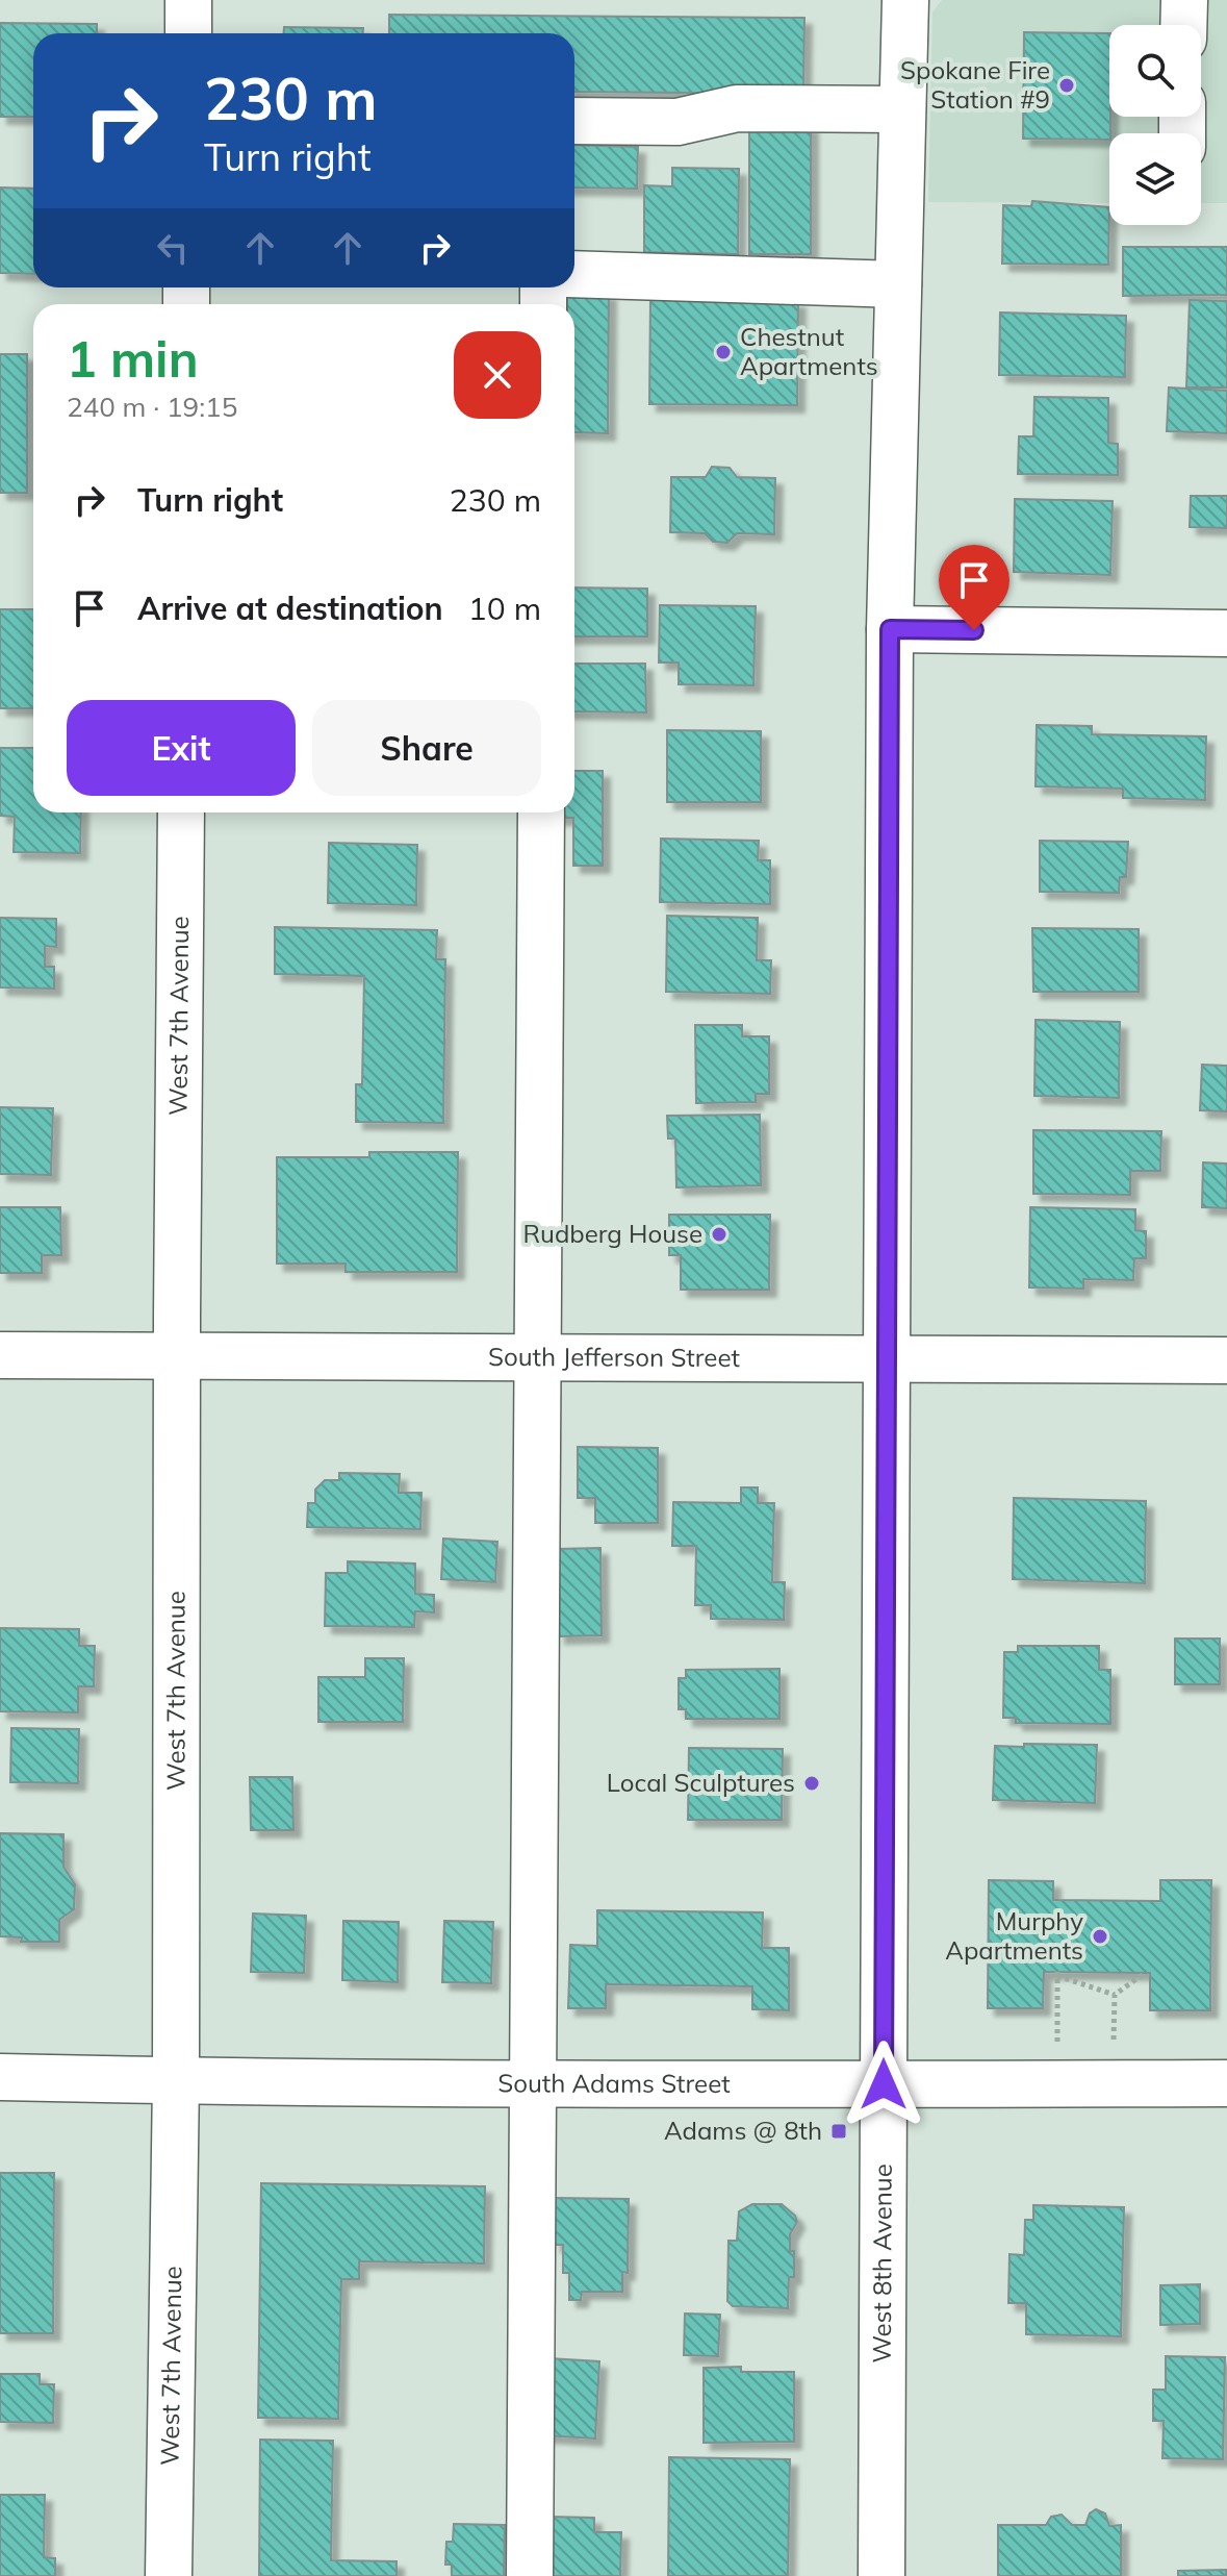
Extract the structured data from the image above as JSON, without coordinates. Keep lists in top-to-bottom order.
{
  "streets": {
    "street": [
      "West 7th Avenue",
      "South Jefferson Street",
      "South Adams Street",
      "West 8th Avenue"
    ]
  },
  "crossings": [
    ["West 7th Avenue", "South Jefferson Street"],
    ["West 7th Avenue", "South Adams Street"],
    ["South Jefferson Street", "West 8th Avenue"],
    ["South Adams Street", "West 8th Avenue"]
  ],
  "places": {
    "other": [
      "Spokane Fire Station #9",
      "Chestnut Apartments",
      "Rudberg House",
      "Local Sculptures",
      "Murphy Apartments"
    ],
    "transit": ["Adams @ 8th"]
  },
  "page": {
    "turn": ["230 m", "Turn right"],
    "heading": ["1 min", "240 m · 19:15"],
    "list": [
      {
        "name": "Turn right",
        "value": "230 m"
      },
      {
        "name": "Arrive at destination",
        "value": "10 m"
      }
    ],
    "buttons": ["Exit", "Share"]
  }
}
